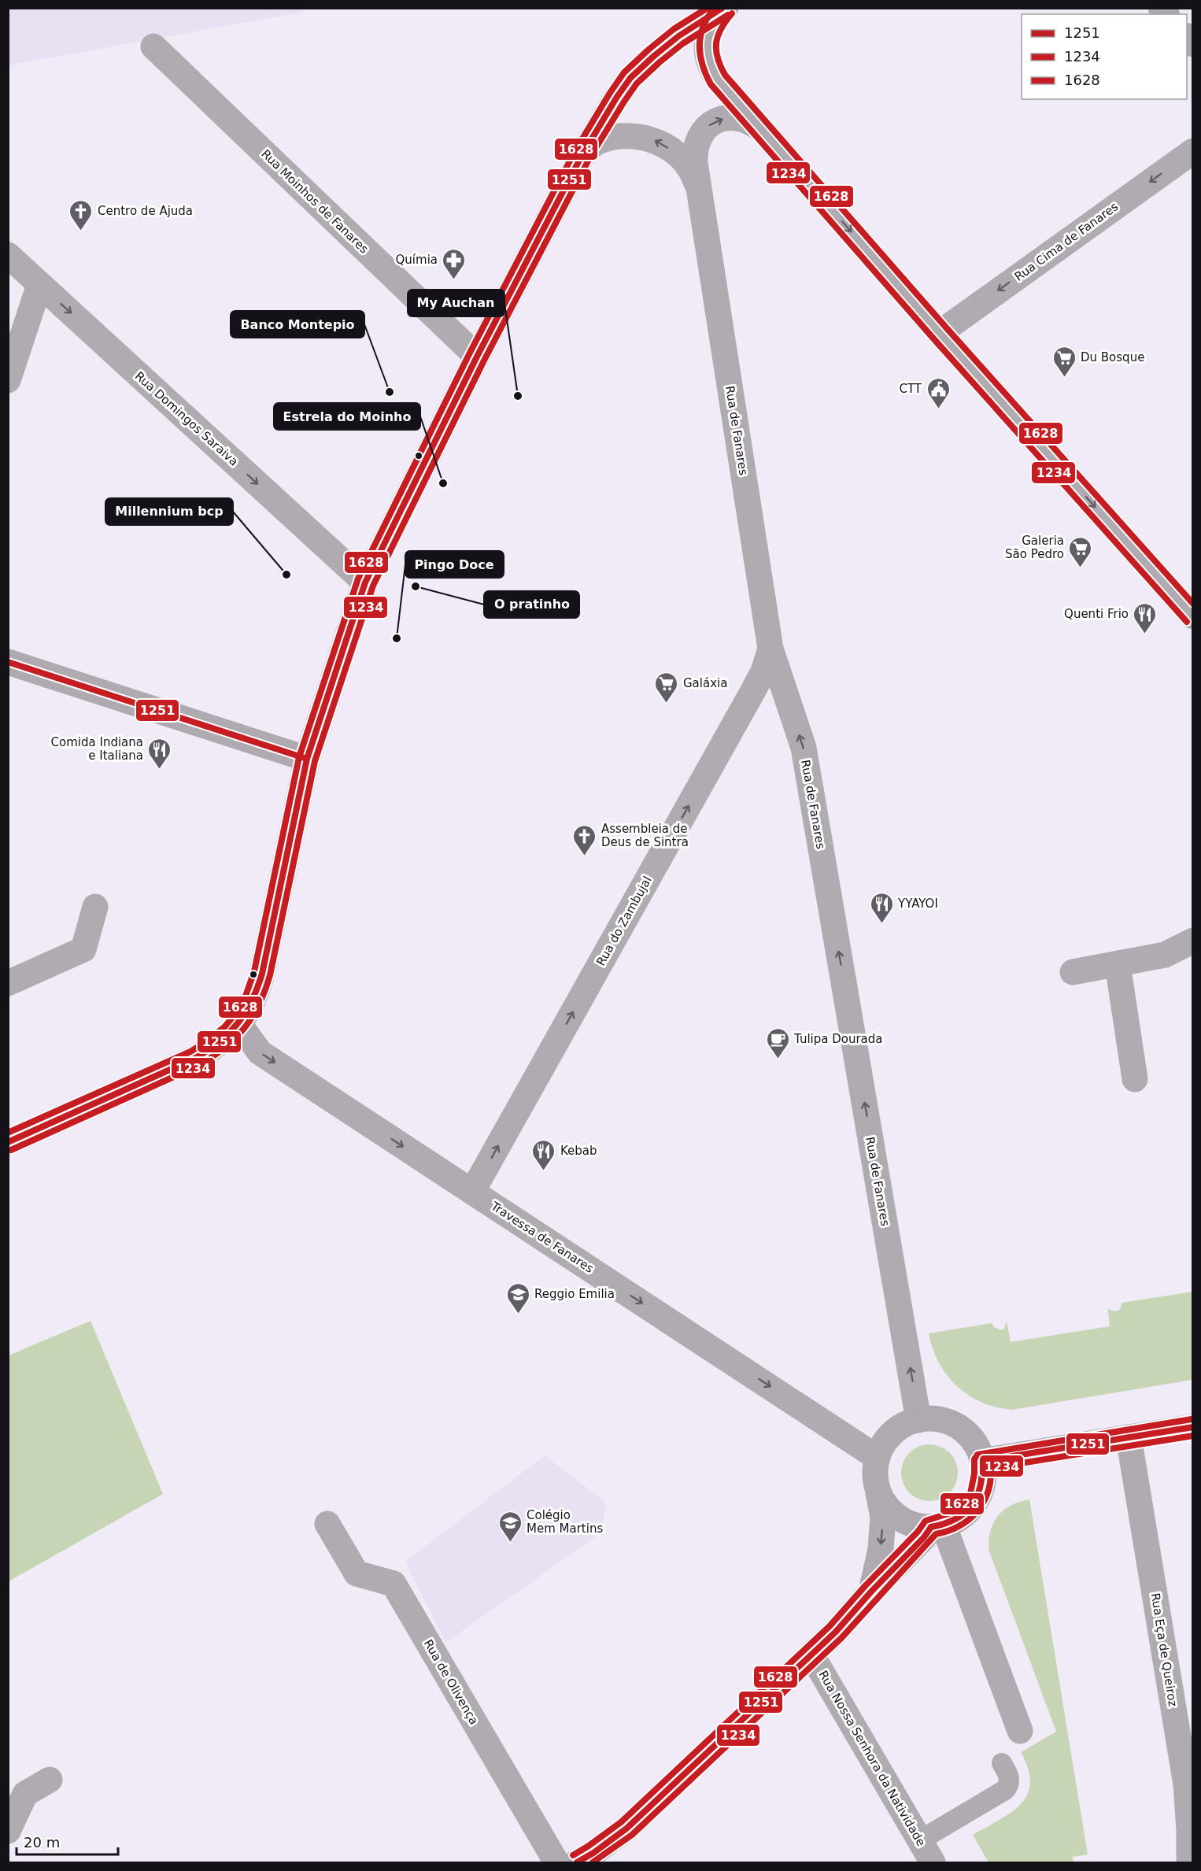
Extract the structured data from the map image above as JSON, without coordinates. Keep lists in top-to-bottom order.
{
  "streets": {
    "street": [
      "Rua Moinhos de Fanares",
      "Rua Cima de Fanares",
      "Rua Domingos Saraiva",
      "Rua de Fanares",
      "Rua do Zambujal",
      "Travessa de Fanares",
      "Rua Eça de Queiroz",
      "Rua de Olivença",
      "Rua Nossa Senhora da Natividade"
    ]
  },
  "crossings": [
    ["Rua de Fanares", "Rua do Zambujal"],
    ["Rua de Fanares", "Travessa de Fanares"],
    ["Rua do Zambujal", "Travessa de Fanares"]
  ],
  "one_way": [
    "Rua Cima de Fanares",
    "Rua Domingos Saraiva",
    "Rua de Fanares",
    "Rua do Zambujal",
    "Travessa de Fanares"
  ],
  "places": {
    "church": ["Centro de Ajuda", "Assembleia de Deus de Sintra"],
    "pharmacy": ["Químia"],
    "supermarket": ["Du Bosque", "Galeria São Pedro", "Galáxia"],
    "other": [
      "Banco Montepio",
      "My Auchan",
      "Estrela do Moinho",
      "Millennium bcp",
      "O pratinho",
      "Pingo Doce"
    ],
    "public building": ["CTT"],
    "restaurant": [
      "Quenti Frio",
      "Comida Indiana e Italiana",
      "YYAYOI",
      "Kebab"
    ],
    "cafe": ["Tulipa Dourada"],
    "school or university": ["Reggio Emilia", "Colégio Mem Martins"]
  },
  "lines": ["transit line 1251", "transit line 1234", "transit line 1628"],
  "legend": ["1251", "1234", "1628"],
  "scale_bar": "20 m"
}
